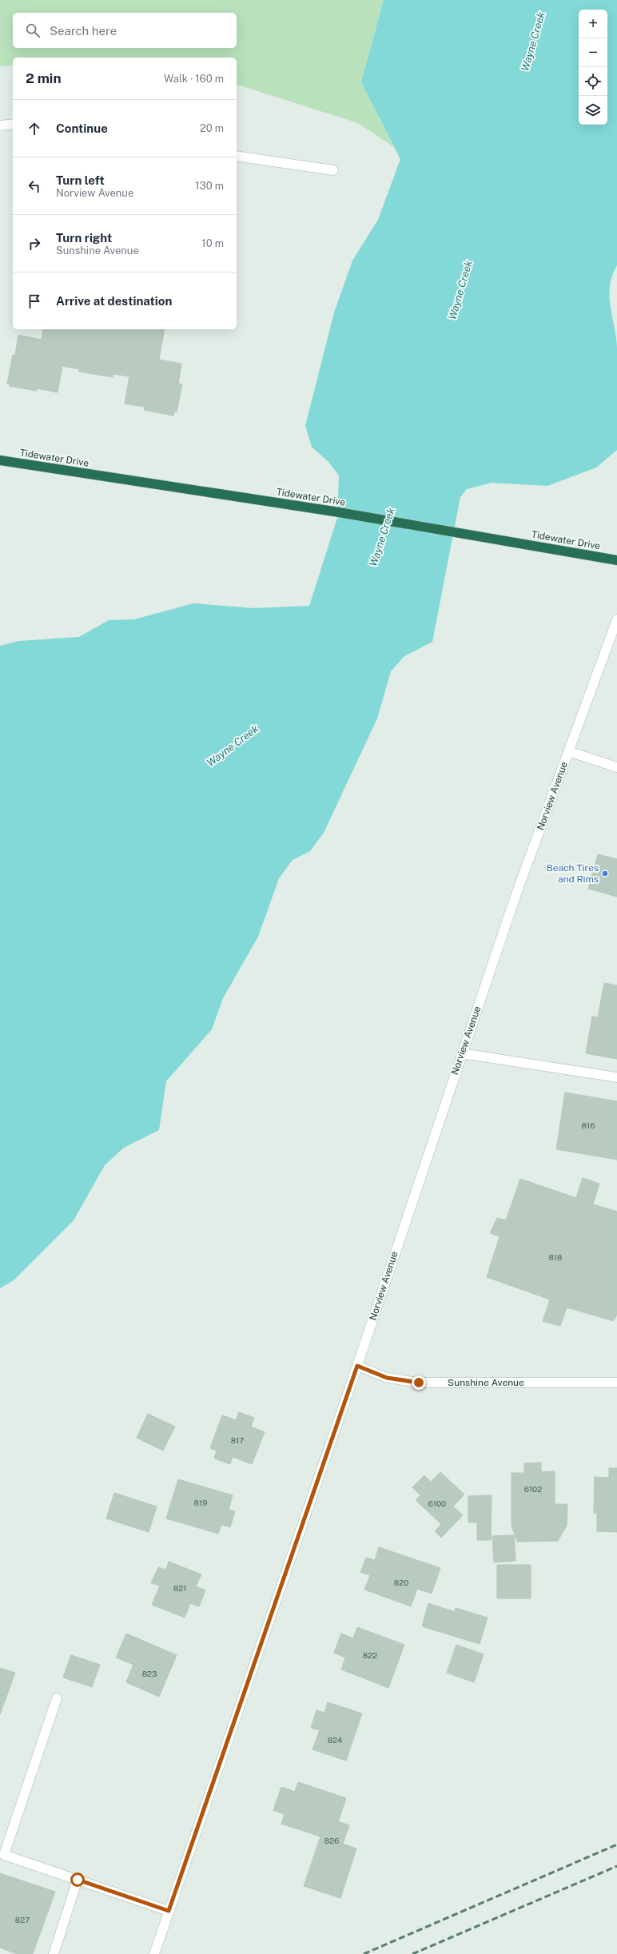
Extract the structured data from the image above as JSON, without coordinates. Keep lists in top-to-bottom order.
{
  "streets": {
    "highway": ["Tidewater Drive"],
    "street": ["Norview Avenue", "Sunshine Avenue"]
  },
  "crossings": [
    ["Norview Avenue", "Sunshine Avenue"]
  ],
  "water": ["Wayne Creek"],
  "places": ["Beach Tires and Rims"],
  "house_numbers": [
    "816",
    "818",
    "817",
    "6102",
    "819",
    "6100",
    "820",
    "821",
    "822",
    "823",
    "824",
    "826",
    "827"
  ],
  "page": {
    "map_buttons": ["+", "−"],
    "search": "Search here",
    "heading": ["2 min", "Walk · 160 m"],
    "list": [
      ["Continue", "20 m"],
      ["Turn left", "Norview Avenue", "130 m"],
      ["Turn right", "Sunshine Avenue", "10 m"],
      "Arrive at destination"
    ]
  }
}
